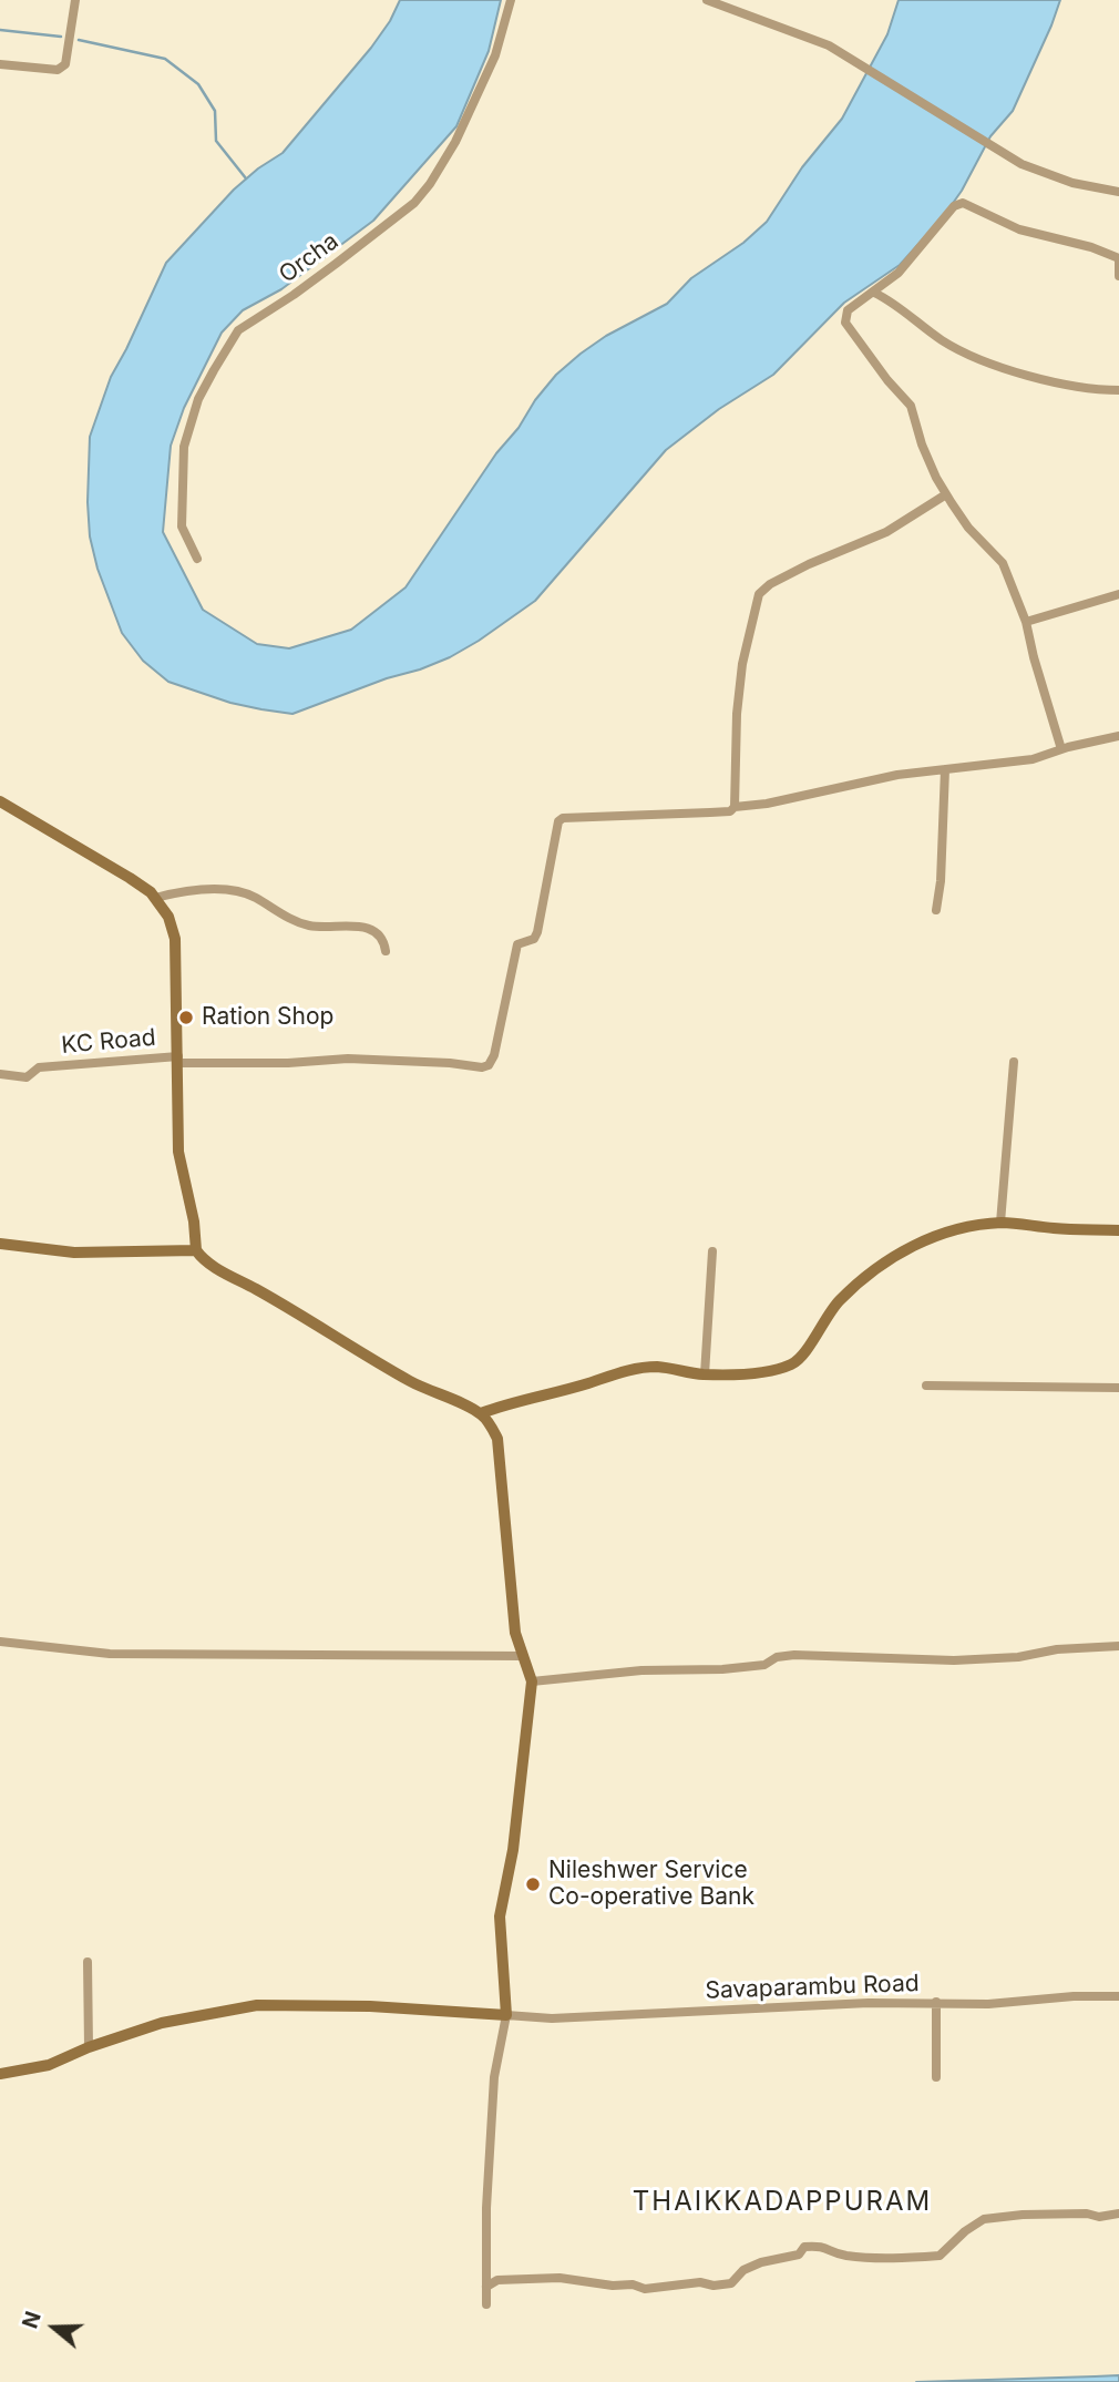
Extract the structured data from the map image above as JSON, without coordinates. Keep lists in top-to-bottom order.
{
  "streets": {
    "street": ["Orcha", "KC Road", "Savaparambu Road"]
  },
  "districts": ["THAIKKADAPPURAM"],
  "places": ["Ration Shop", "Nileshwer Service Co-operative Bank"],
  "north": "left"
}
